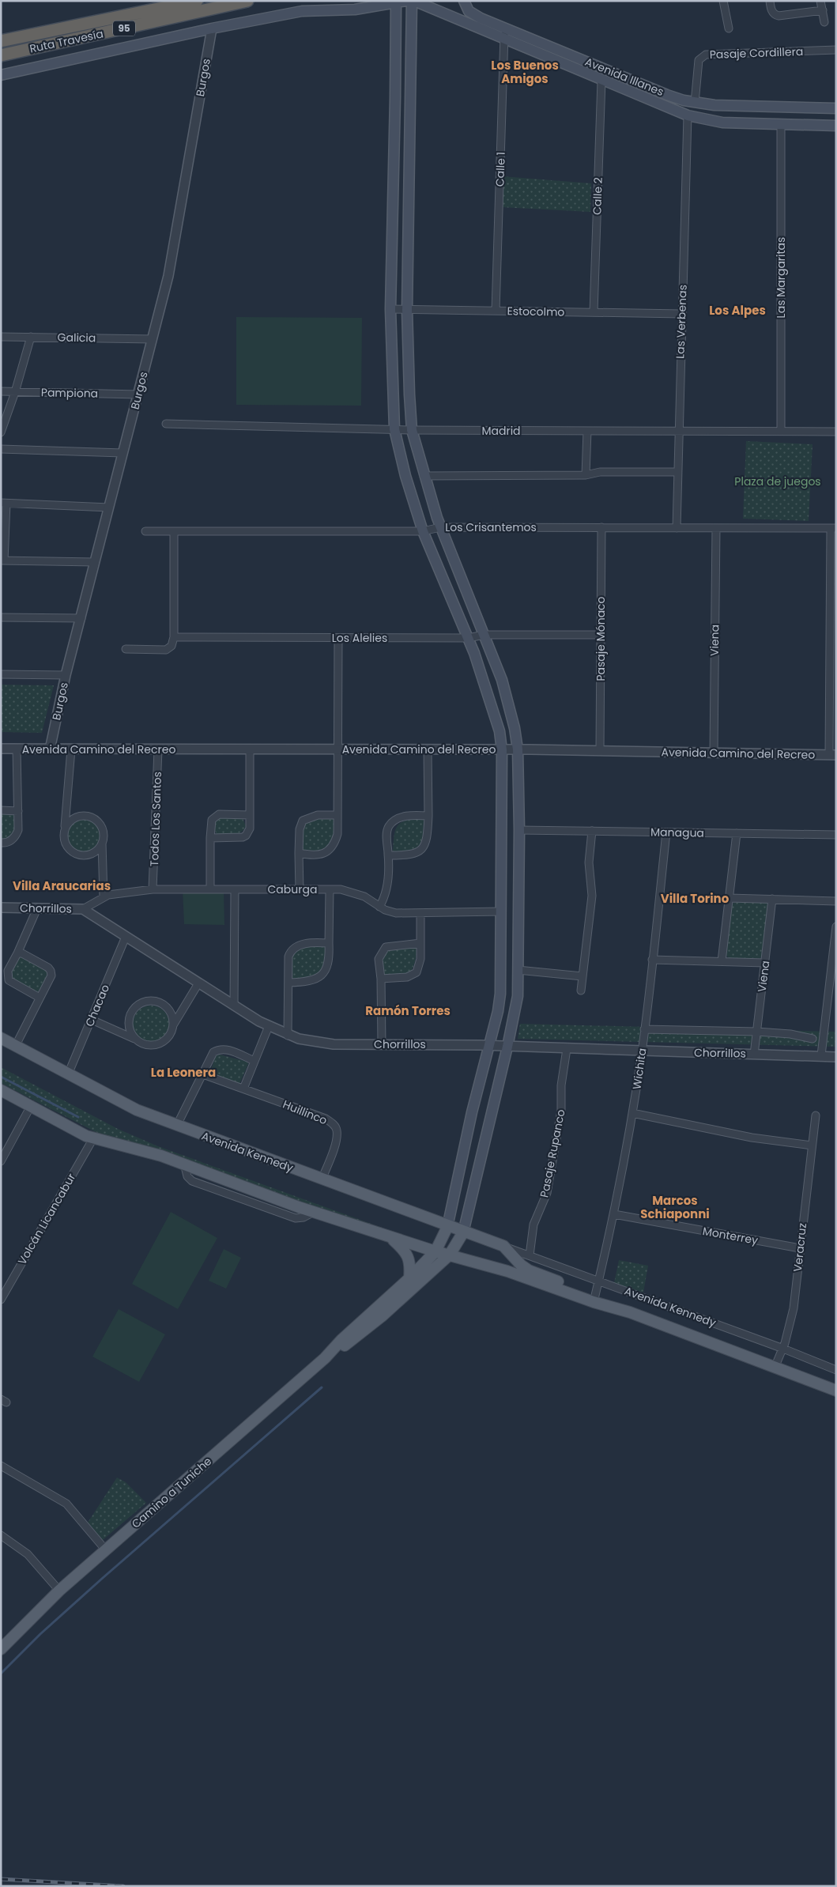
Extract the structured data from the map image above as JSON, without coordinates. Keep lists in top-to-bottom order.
{
  "streets": {
    "highway": ["95", "Ruta Travesía"],
    "main road": ["Avenida Illanes", "Avenida Kennedy", "Camino a Tuniche"],
    "street": [
      "Pasaje Cordillera",
      "Burgos",
      "Calle 1",
      "Calle 2",
      "Las Margaritas",
      "Estocolmo",
      "Las Verbenas",
      "Galicia",
      "Pampiona",
      "Madrid",
      "Los Crisantemos",
      "Los Alelies",
      "Pasaje Mónaco",
      "Viena",
      "Avenida Camino del Recreo",
      "Todos Los Santos",
      "Managua",
      "Caburga",
      "Chorrillos",
      "Chacao",
      "Wichita",
      "Huillinco",
      "Pasaje Rupanco",
      "Volcán Licancabur",
      "Monterrey",
      "Veracruz"
    ]
  },
  "crossings": [
    ["Pasaje Cordillera", "Avenida Illanes"],
    ["Avenida Illanes", "Calle 1"],
    ["Avenida Illanes", "Calle 2"],
    ["Avenida Illanes", "Las Margaritas"],
    ["Avenida Illanes", "Las Verbenas"],
    ["Burgos", "Galicia"],
    ["Burgos", "Pampiona"],
    ["Burgos", "Avenida Camino del Recreo"],
    ["Calle 1", "Estocolmo"],
    ["Calle 2", "Estocolmo"],
    ["Las Margaritas", "Madrid"],
    ["Estocolmo", "Las Verbenas"],
    ["Las Verbenas", "Madrid"],
    ["Las Verbenas", "Los Crisantemos"],
    ["Los Crisantemos", "Pasaje Mónaco"],
    ["Los Crisantemos", "Viena"],
    ["Los Alelies", "Pasaje Mónaco"],
    ["Pasaje Mónaco", "Avenida Camino del Recreo"],
    ["Viena", "Avenida Camino del Recreo"],
    ["Viena", "Chorrillos"],
    ["Avenida Camino del Recreo", "Todos Los Santos"],
    ["Todos Los Santos", "Caburga"],
    ["Managua", "Wichita"],
    ["Caburga", "Chorrillos"],
    ["Chorrillos", "Chacao"],
    ["Chorrillos", "Wichita"],
    ["Chorrillos", "Pasaje Rupanco"],
    ["Chacao", "Avenida Kennedy"],
    ["Wichita", "Avenida Kennedy"],
    ["Wichita", "Monterrey"],
    ["Huillinco", "Avenida Kennedy"],
    ["Avenida Kennedy", "Pasaje Rupanco"],
    ["Avenida Kennedy", "Volcán Licancabur"],
    ["Avenida Kennedy", "Veracruz"],
    ["Avenida Kennedy", "Camino a Tuniche"],
    ["Monterrey", "Veracruz"]
  ],
  "districts": [
    "Los Buenos Amigos",
    "Los Alpes",
    "Villa Araucarias",
    "Villa Torino",
    "Ramón Torres",
    "La Leonera",
    "Marcos Schiaponni"
  ],
  "parks": ["Plaza de juegos"]
}
